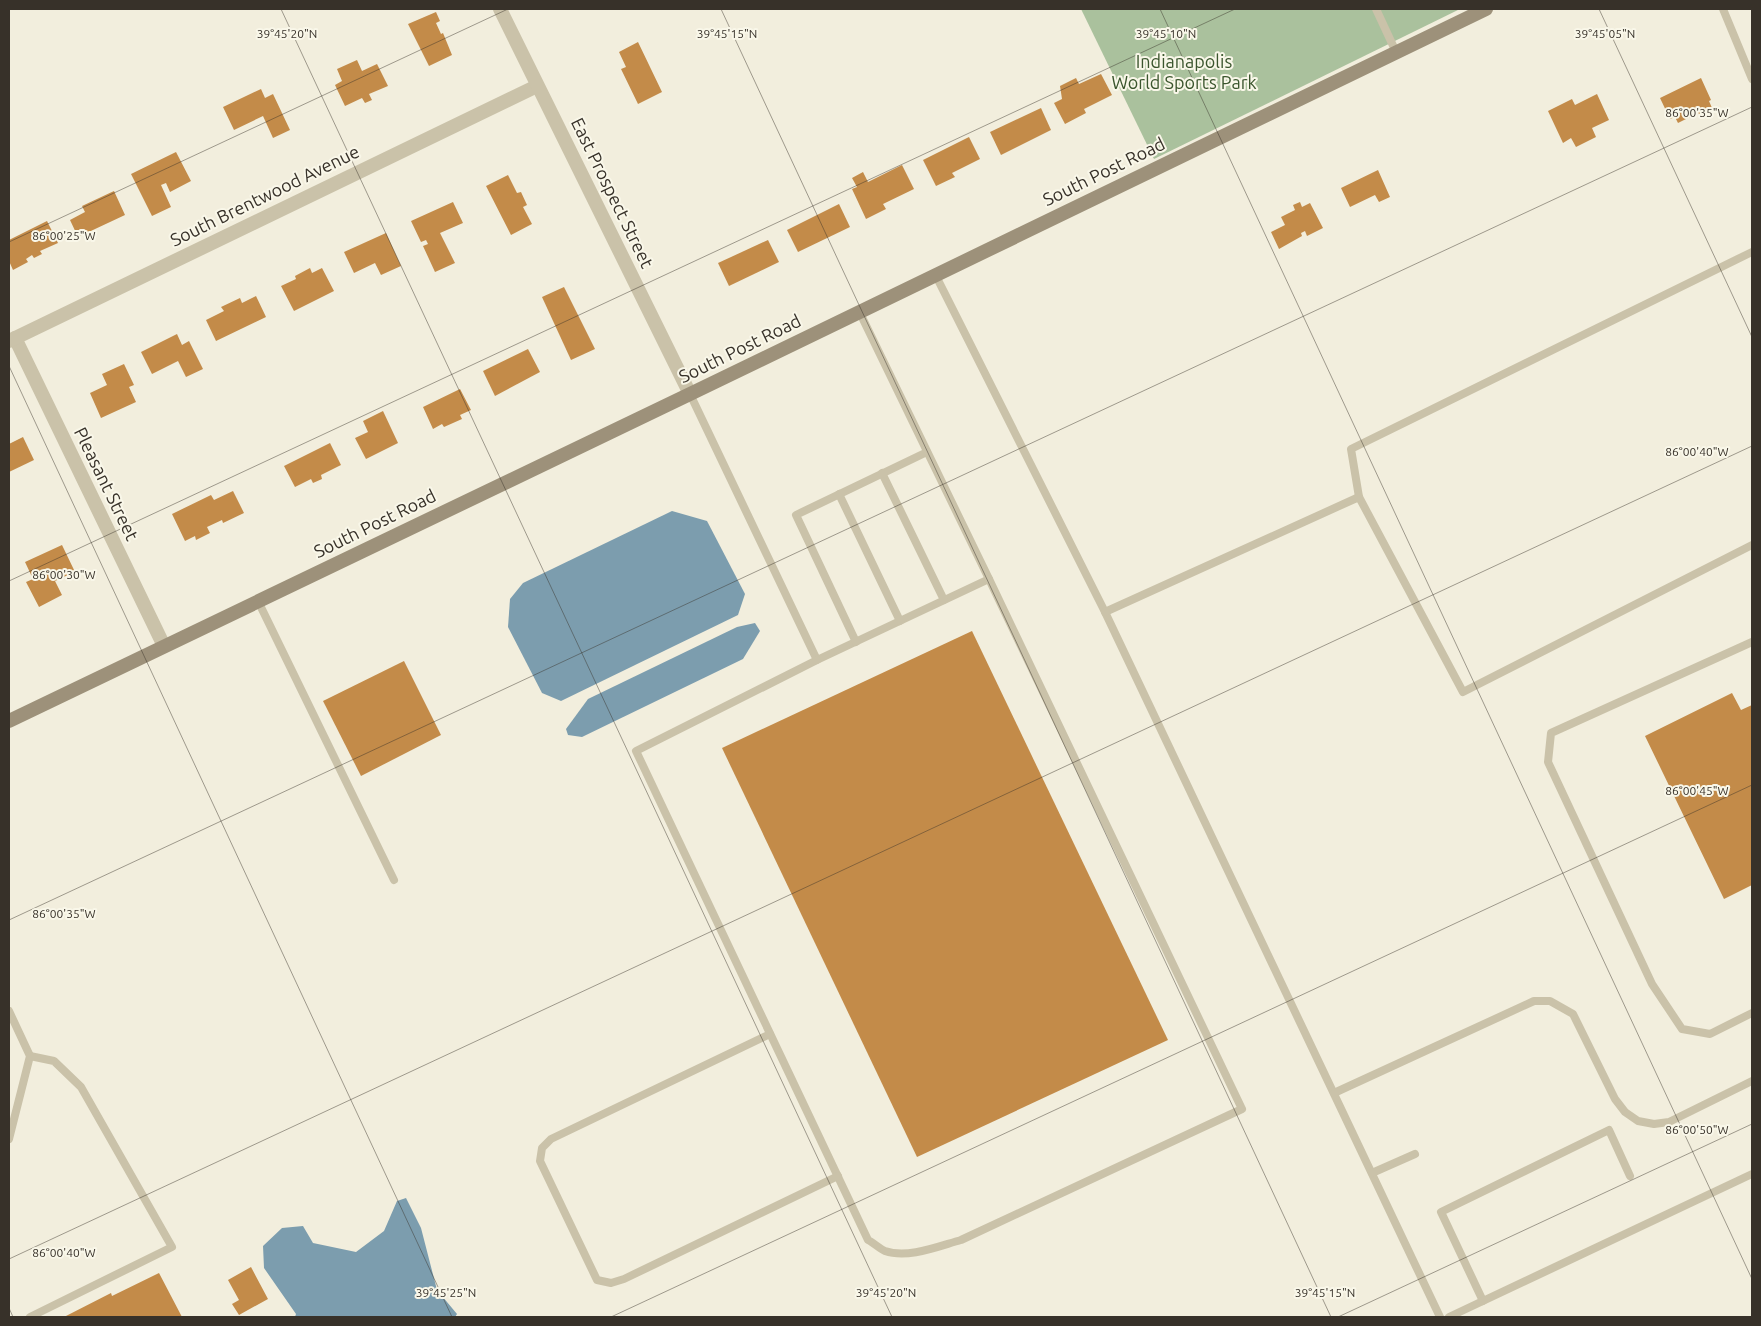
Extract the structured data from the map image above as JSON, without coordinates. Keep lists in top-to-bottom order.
{
  "streets": {
    "main road": ["South Post Road"],
    "street": ["East Prospect Street", "South Brentwood Avenue", "Pleasant Street"]
  },
  "crossings": [
    ["South Post Road", "East Prospect Street"],
    ["South Post Road", "Pleasant Street"],
    ["East Prospect Street", "South Brentwood Avenue"],
    ["South Brentwood Avenue", "Pleasant Street"]
  ],
  "parks": ["Indianapolis World Sports Park"],
  "coordinates": [
    "39°45'10\"N",
    "39°45'20\"N",
    "39°45'15\"N",
    "39°45'05\"N",
    "86°00'35\"W",
    "86°00'25\"W",
    "86°00'40\"W",
    "86°00'30\"W",
    "86°00'45\"W",
    "86°00'50\"W",
    "39°45'25\"N"
  ]
}
